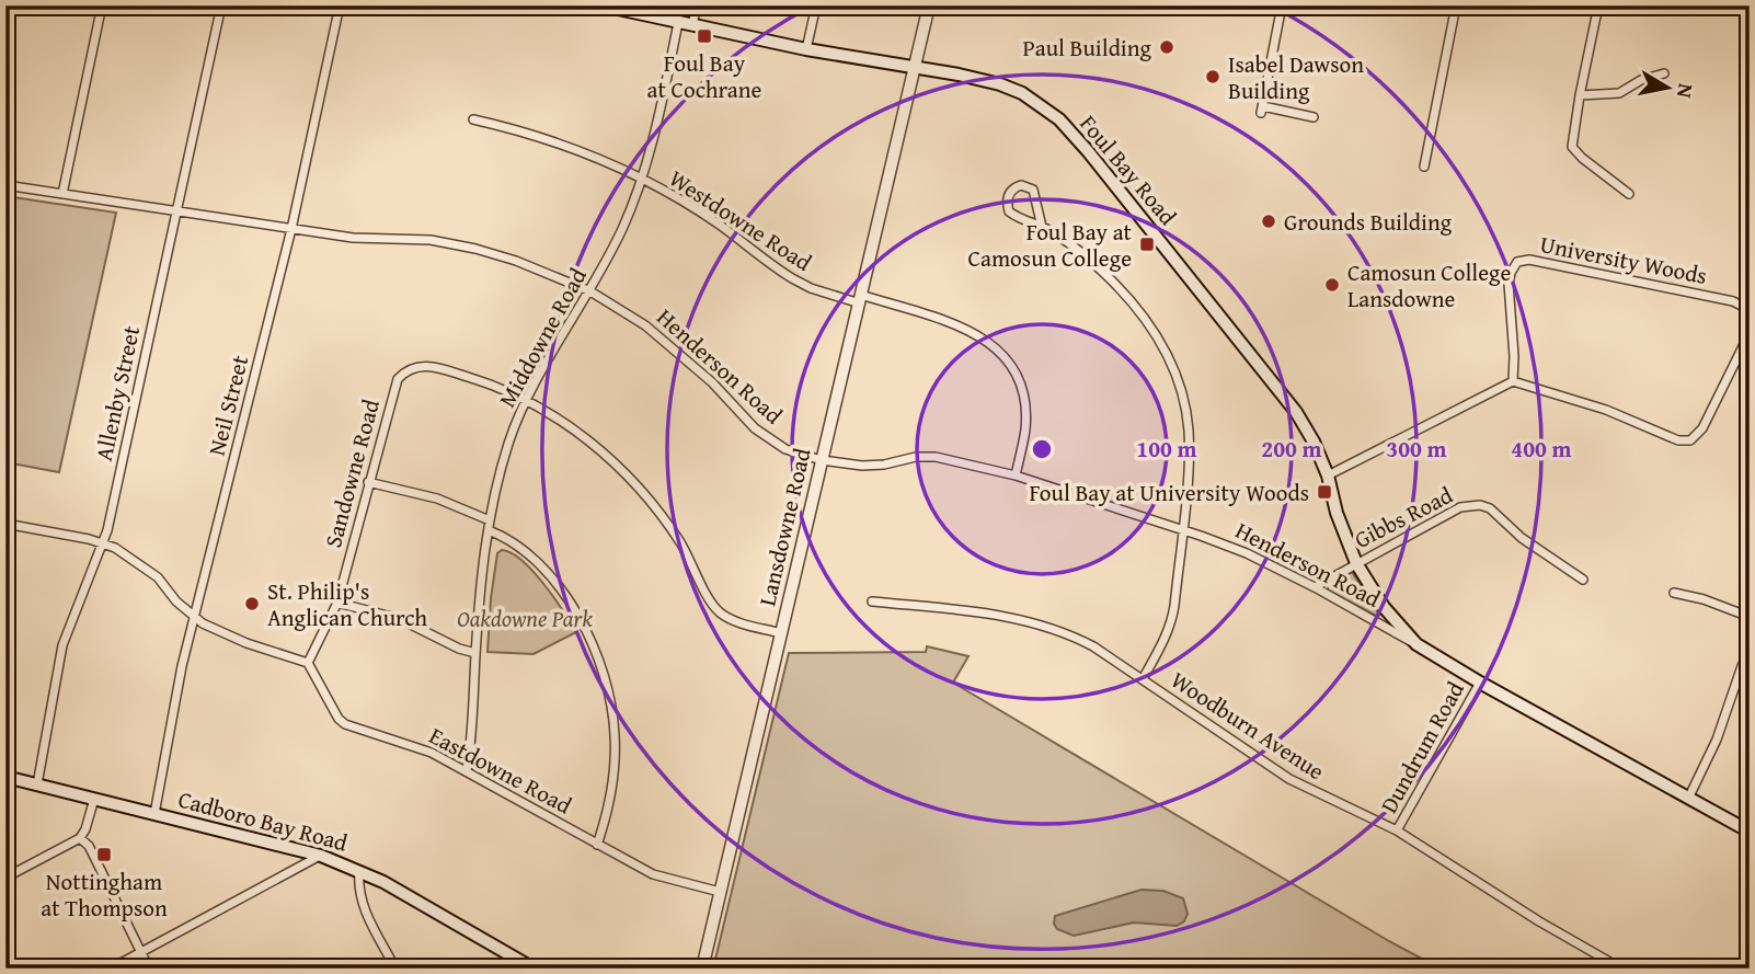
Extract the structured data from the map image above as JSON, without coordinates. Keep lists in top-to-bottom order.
{
  "streets": {
    "main road": ["Foul Bay Road", "Henderson Road", "Cadboro Bay Road"],
    "street": [
      "Westdowne Road",
      "University Woods",
      "Middowne Road",
      "Allenby Street",
      "Neil Street",
      "Sandowne Road",
      "Gibbs Road",
      "Lansdowne Road",
      "Woodburn Avenue",
      "Dundrum Road",
      "Eastdowne Road"
    ]
  },
  "crossings": [
    ["Foul Bay Road", "Middowne Road"],
    ["Foul Bay Road", "Henderson Road"],
    ["Foul Bay Road", "Gibbs Road"],
    ["Foul Bay Road", "Lansdowne Road"],
    ["Westdowne Road", "Middowne Road"],
    ["Westdowne Road", "Henderson Road"],
    ["Westdowne Road", "Lansdowne Road"],
    ["Middowne Road", "Henderson Road"],
    ["Middowne Road", "Sandowne Road"],
    ["Middowne Road", "Eastdowne Road"],
    ["Henderson Road", "Allenby Street"],
    ["Henderson Road", "Neil Street"],
    ["Henderson Road", "Gibbs Road"],
    ["Henderson Road", "Lansdowne Road"],
    ["Henderson Road", "Dundrum Road"],
    ["Allenby Street", "Cadboro Bay Road"],
    ["Neil Street", "Cadboro Bay Road"],
    ["Sandowne Road", "Eastdowne Road"],
    ["Lansdowne Road", "Eastdowne Road"],
    ["Woodburn Avenue", "Dundrum Road"]
  ],
  "parks": ["Oakdowne Park"],
  "places": {
    "transit": [
      "Foul Bay at Cochrane",
      "Foul Bay at Camosun College",
      "Foul Bay at University Woods",
      "Nottingham at Thompson"
    ],
    "other": [
      "Paul Building",
      "Isabel Dawson Building",
      "Grounds Building",
      "Camosun College Lansdowne",
      "St. Philip's Anglican Church"
    ]
  },
  "north": "right",
  "rings": [
    "100 m",
    "200 m",
    "300 m",
    "400 m"
  ]
}
